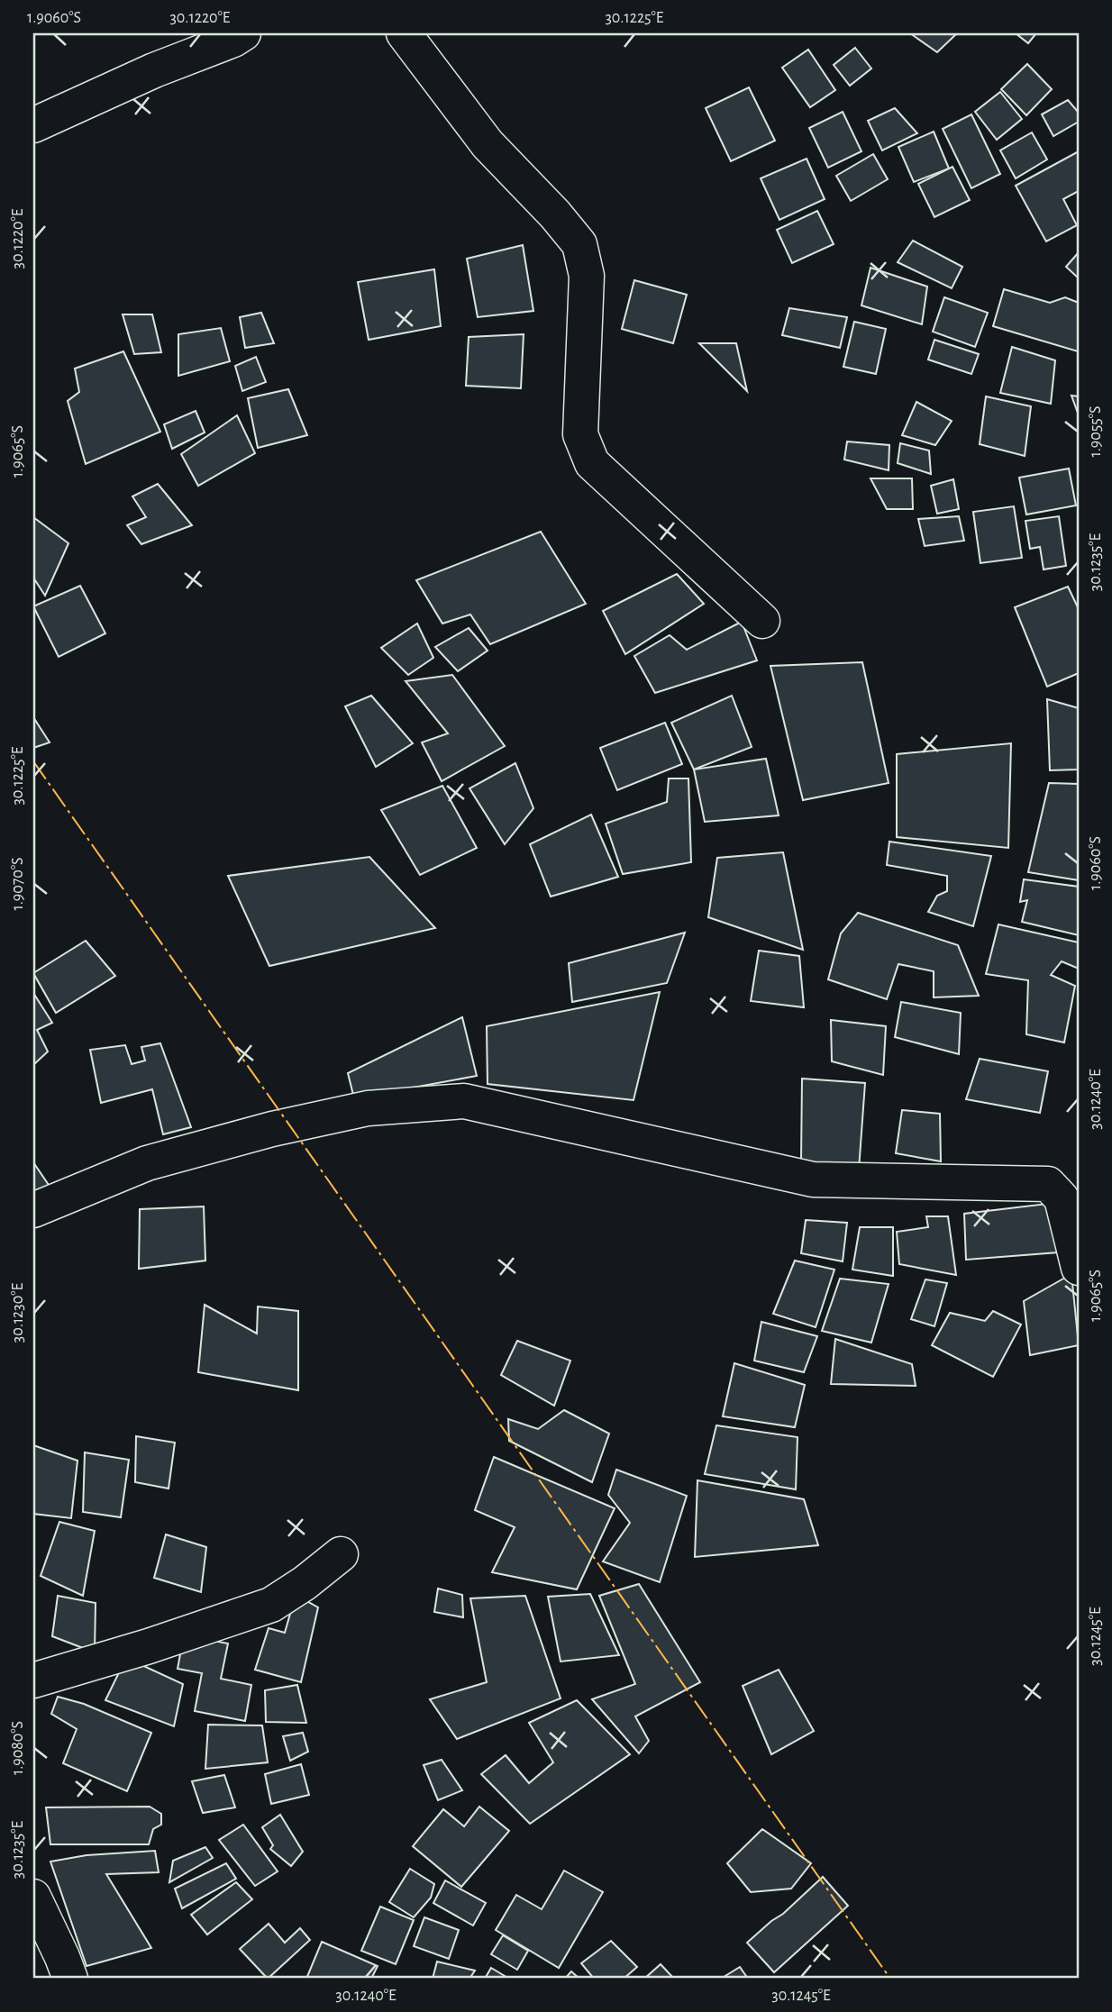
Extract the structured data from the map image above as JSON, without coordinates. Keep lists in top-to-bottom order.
{
  "coordinates": [
    "1.9060°S",
    "30.1220°E",
    "30.1225°E",
    "1.9055°S",
    "1.9065°S",
    "30.1235°E",
    "1.9070°S",
    "30.1240°E",
    "30.1230°E",
    "30.1245°E",
    "1.9080°S"
  ]
}
